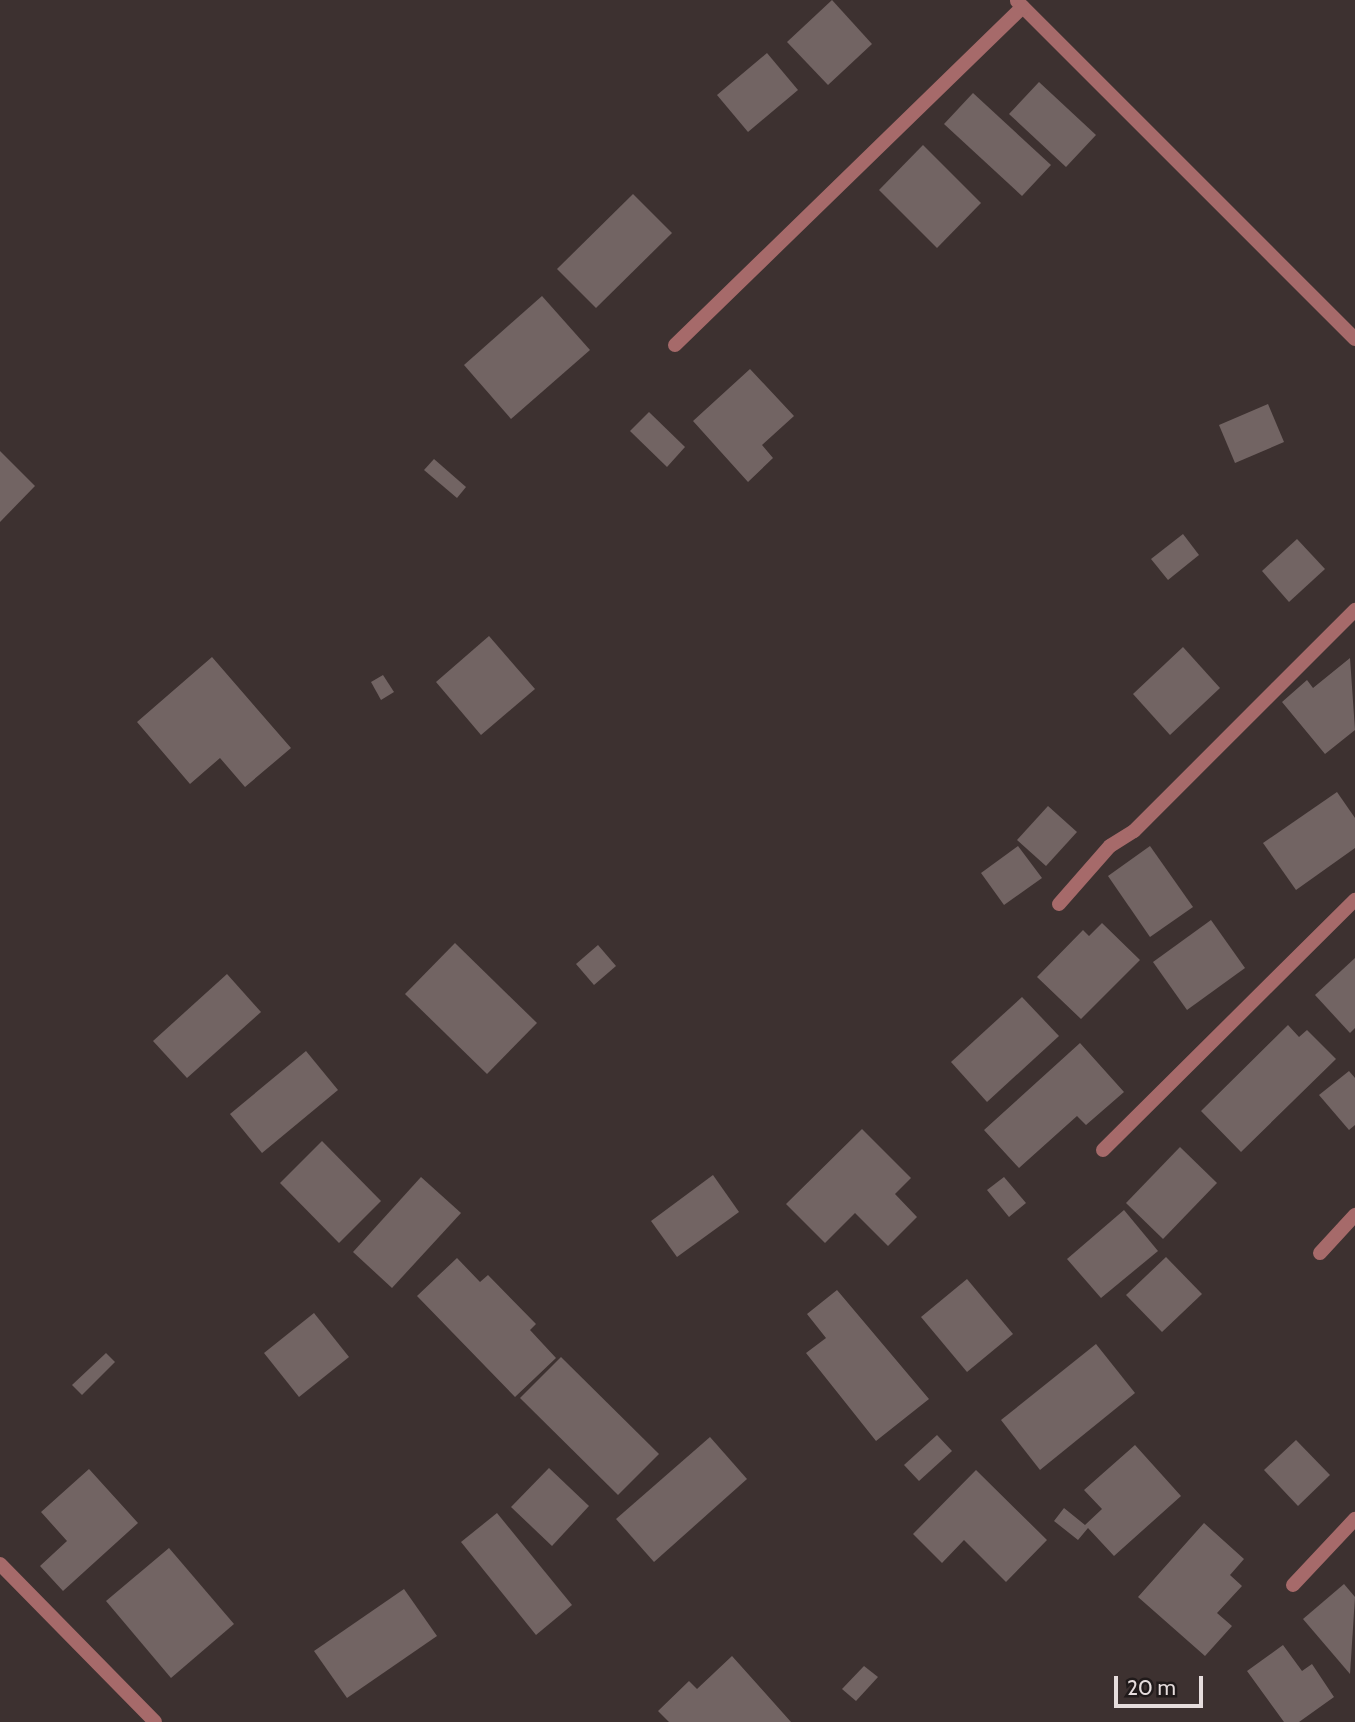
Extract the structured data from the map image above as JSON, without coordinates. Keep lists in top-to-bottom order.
{
  "scale_bar": "20 m"
}
